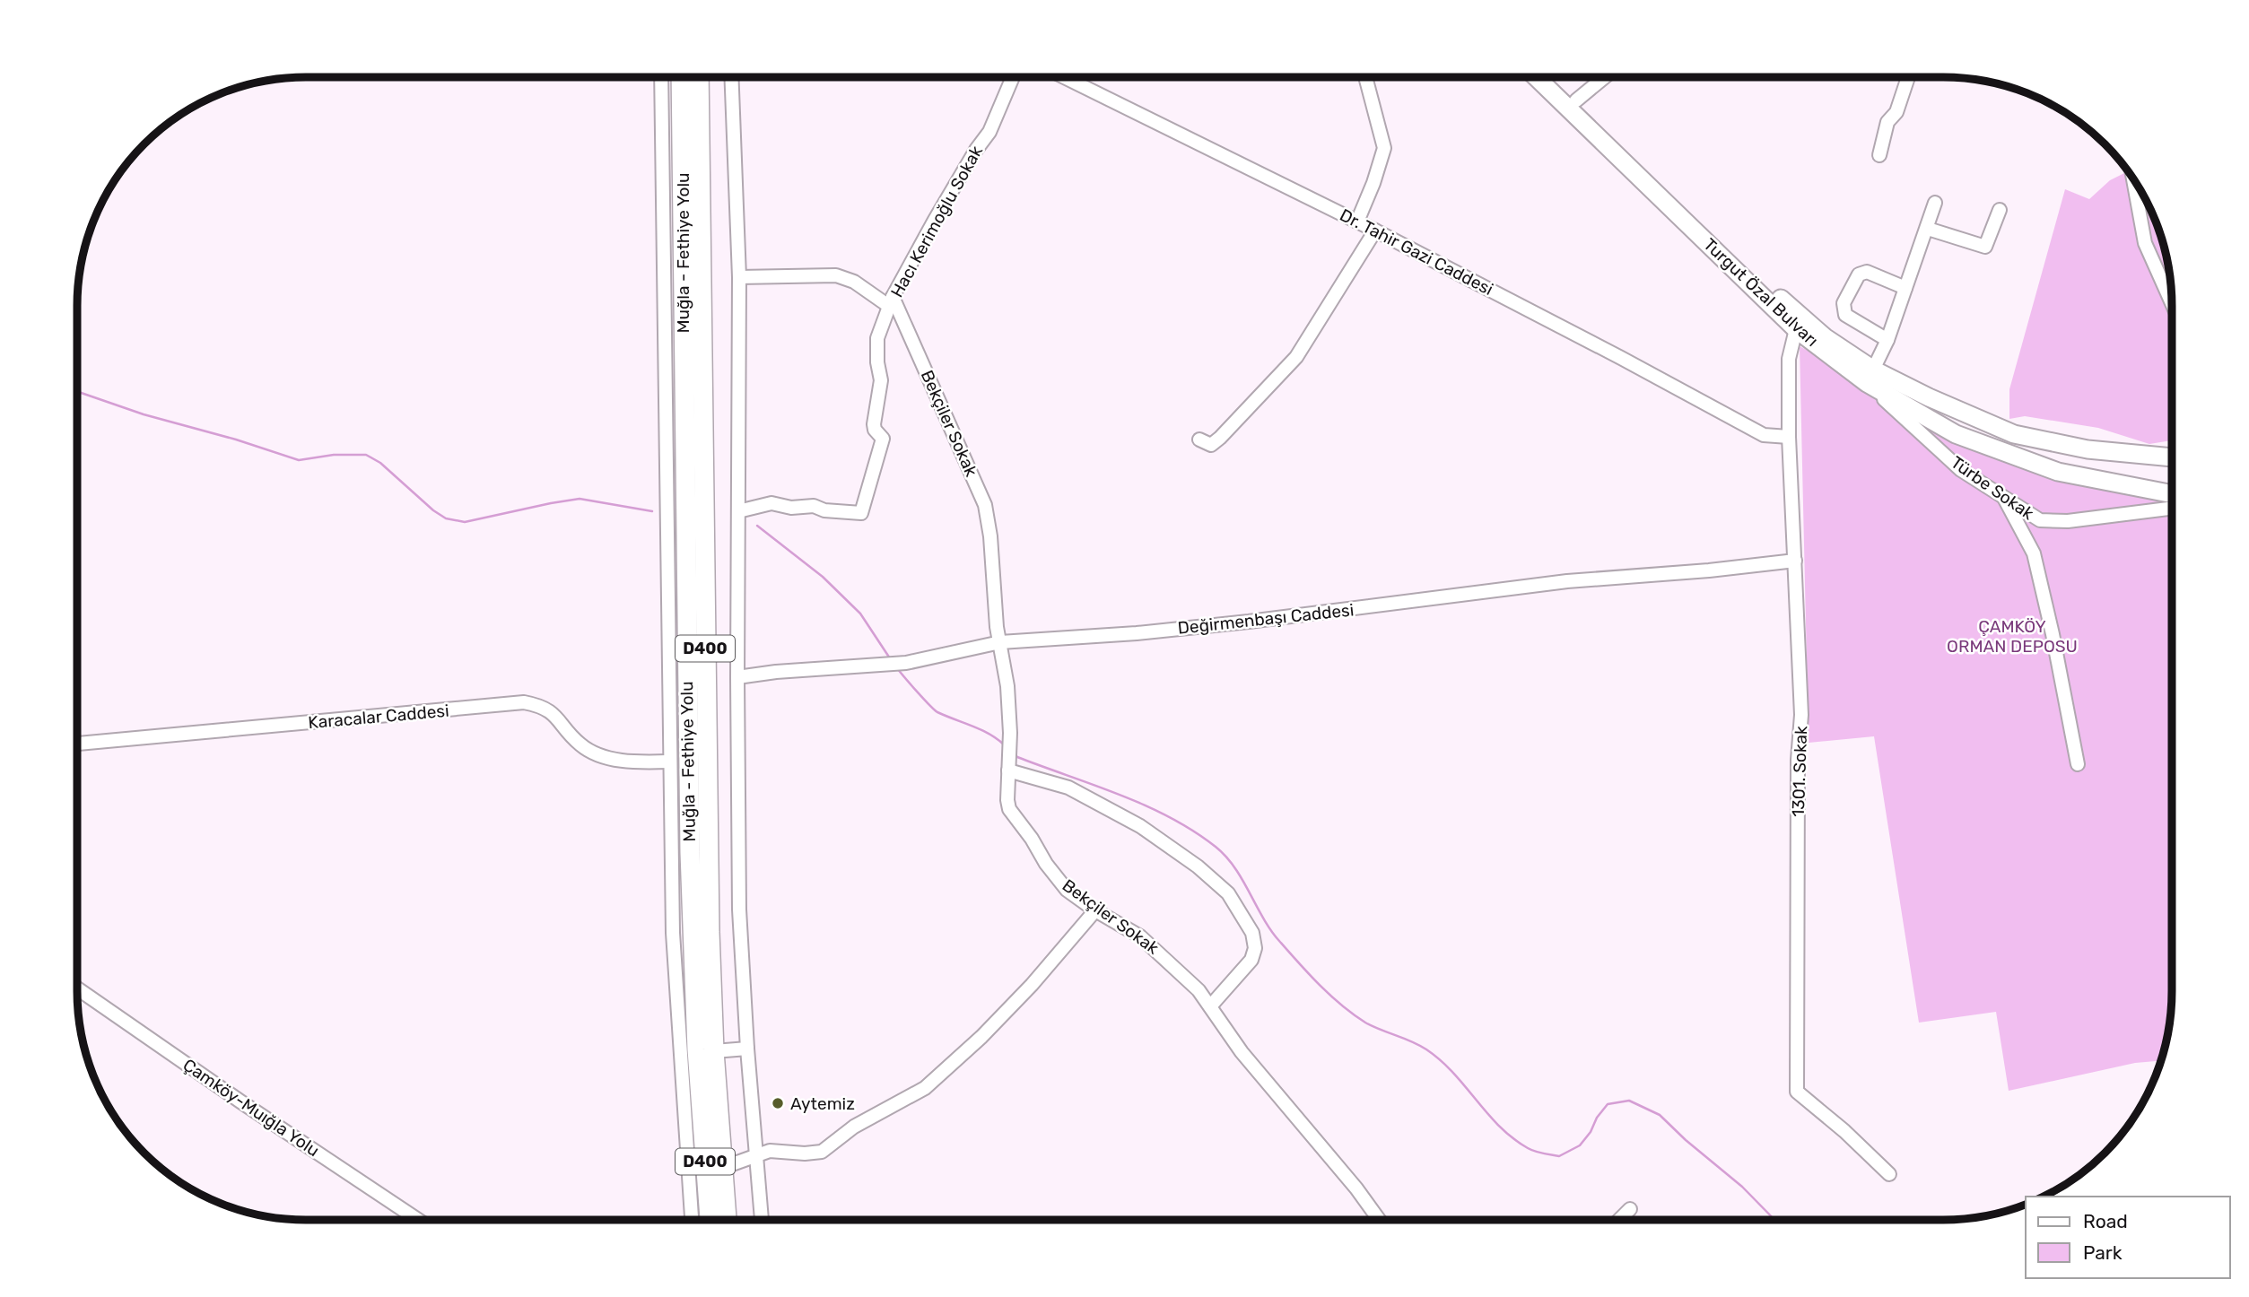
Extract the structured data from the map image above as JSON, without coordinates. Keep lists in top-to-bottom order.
{
  "streets": {
    "highway": ["Muğla - Fethiye Yolu", "D400"],
    "main road": ["Turgut Özal Bulvarı"],
    "street": [
      "Hacı Kerimoğlu Sokak",
      "Dr. Tahir Gazi Caddesi",
      "Bekçiler Sokak",
      "Türbe Sokak",
      "Değirmenbaşı Caddesi",
      "Karacalar Caddesi",
      "1301. Sokak",
      "Çamköy-Muığla Yolu"
    ]
  },
  "crossings": [
    ["Hacı Kerimoğlu Sokak", "Bekçiler Sokak"],
    ["Dr. Tahir Gazi Caddesi", "1301. Sokak"],
    ["Turgut Özal Bulvarı", "Türbe Sokak"],
    ["Turgut Özal Bulvarı", "1301. Sokak"],
    ["Bekçiler Sokak", "Değirmenbaşı Caddesi"],
    ["Değirmenbaşı Caddesi", "1301. Sokak"]
  ],
  "parks": ["ÇAMKÖY ORMAN DEPOSU"],
  "places": ["Aytemiz"],
  "legend": ["Road", "Park"]
}
